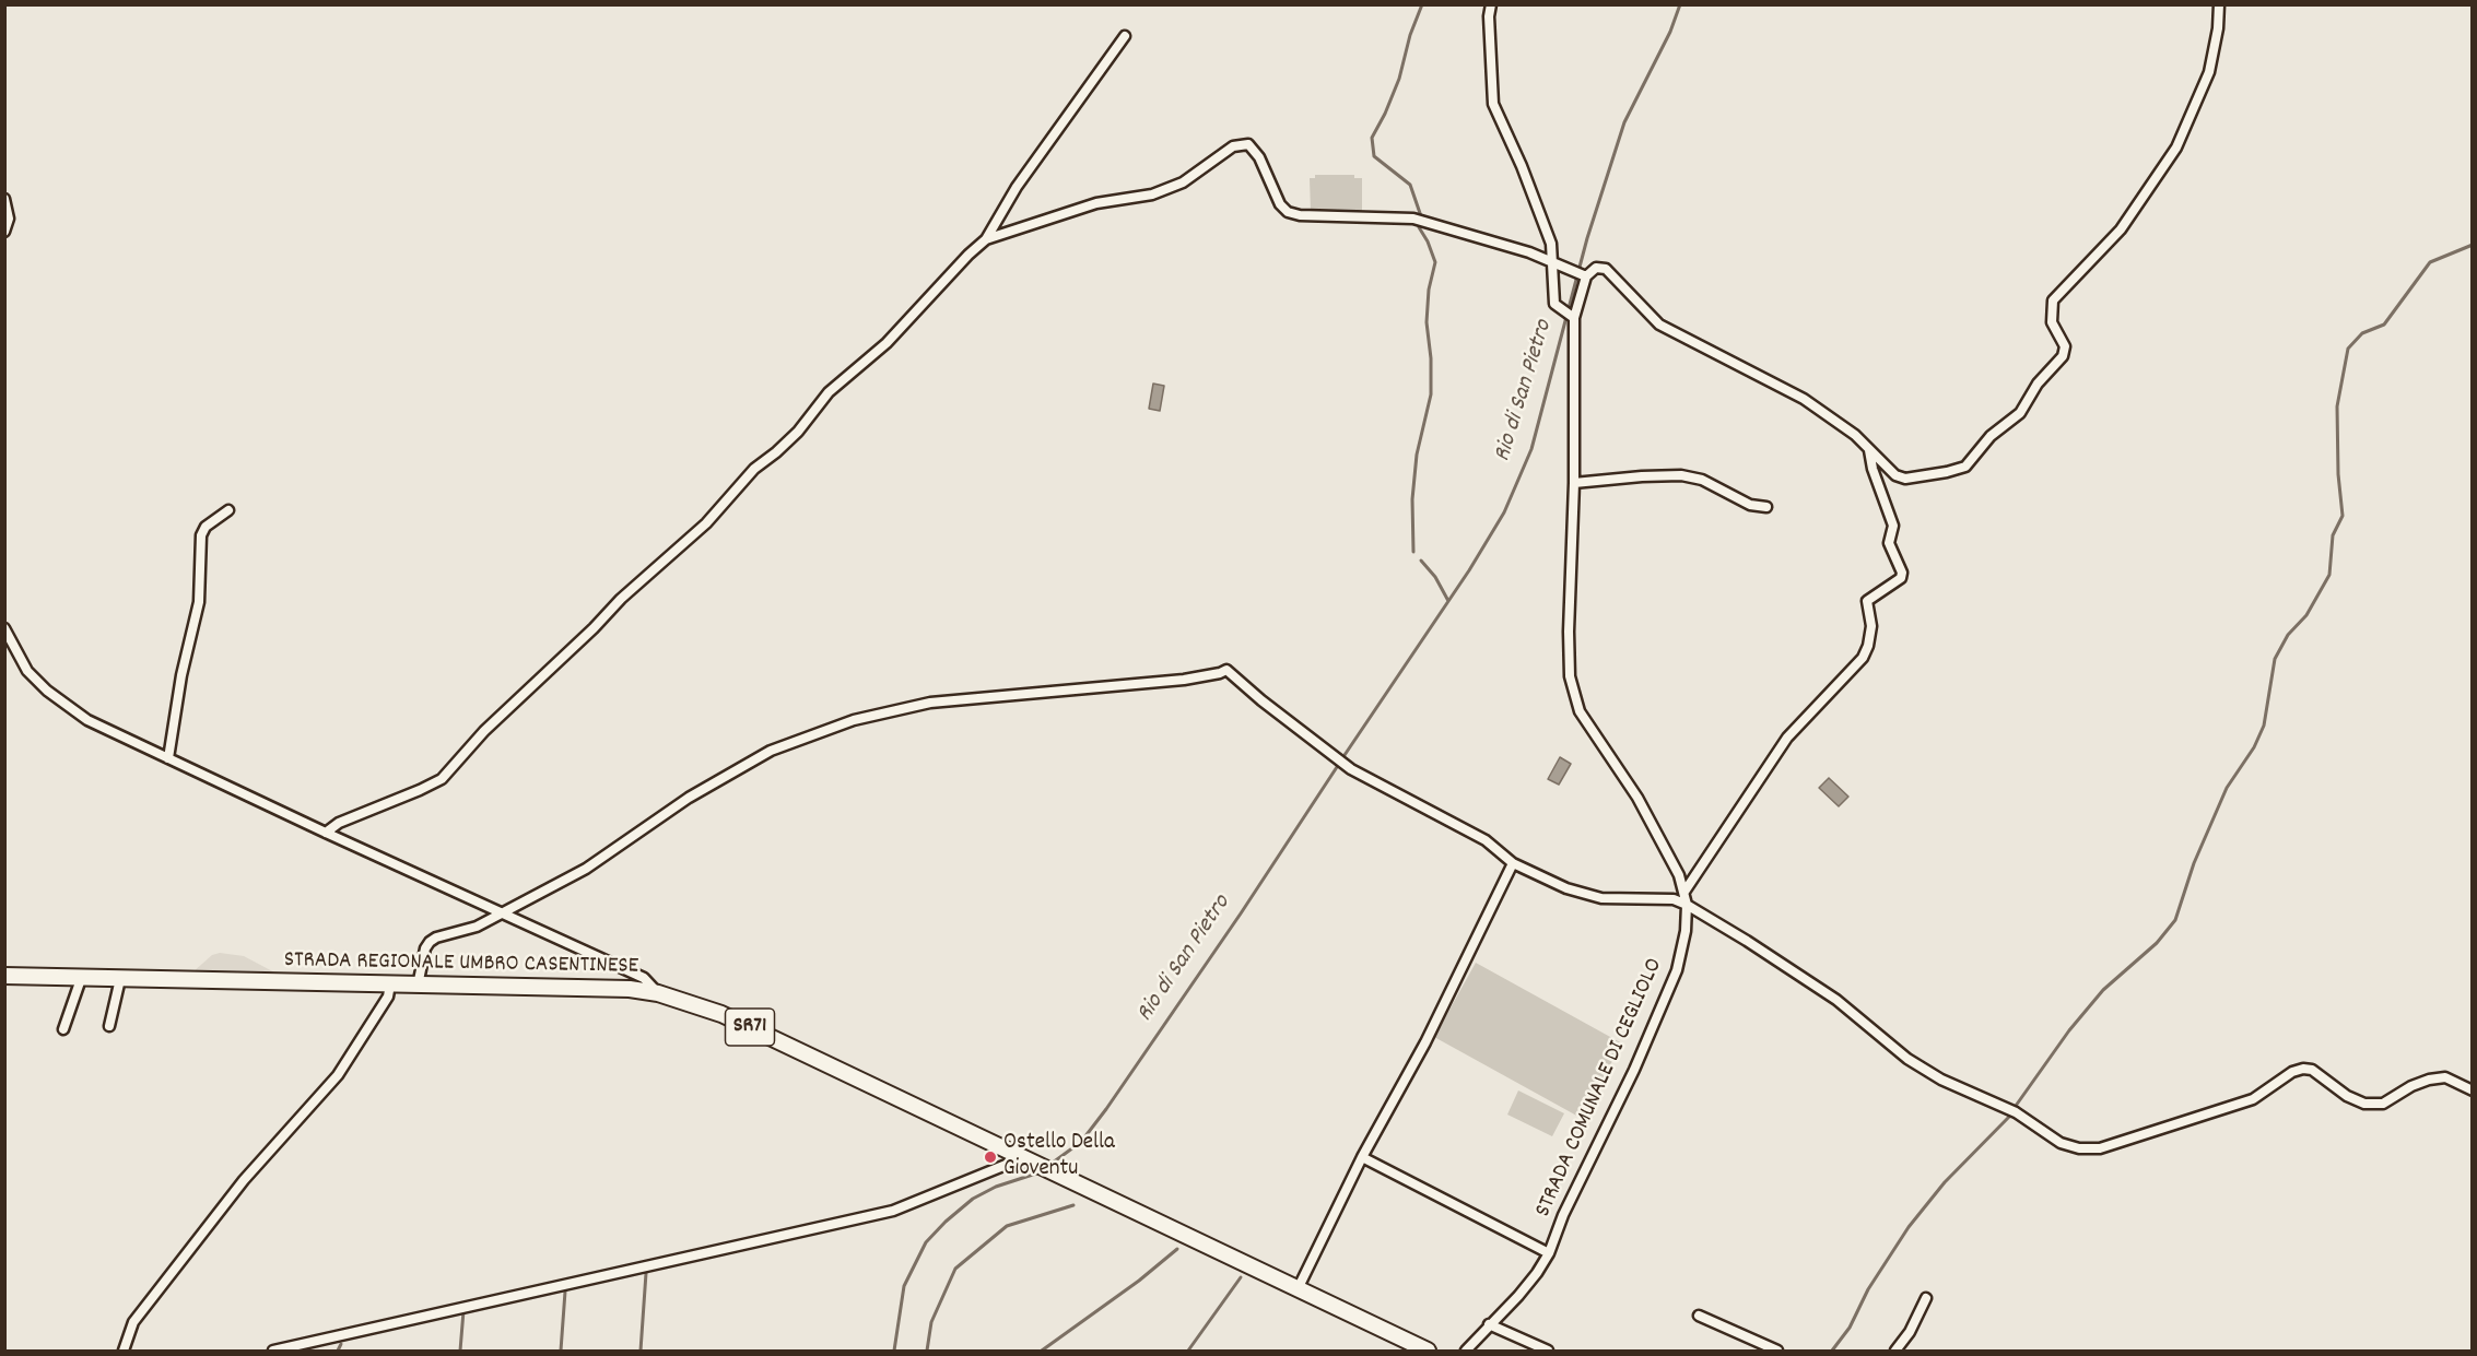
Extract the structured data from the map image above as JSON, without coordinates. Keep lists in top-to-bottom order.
{
  "streets": {
    "main road": ["STRADA REGIONALE UMBRO CASENTINESE", "SR71"],
    "street": ["STRADA COMUNALE DI CEGLIOLO"]
  },
  "water": ["Rio di San Pietro"],
  "places": ["Ostello Della Gioventu"]
}
